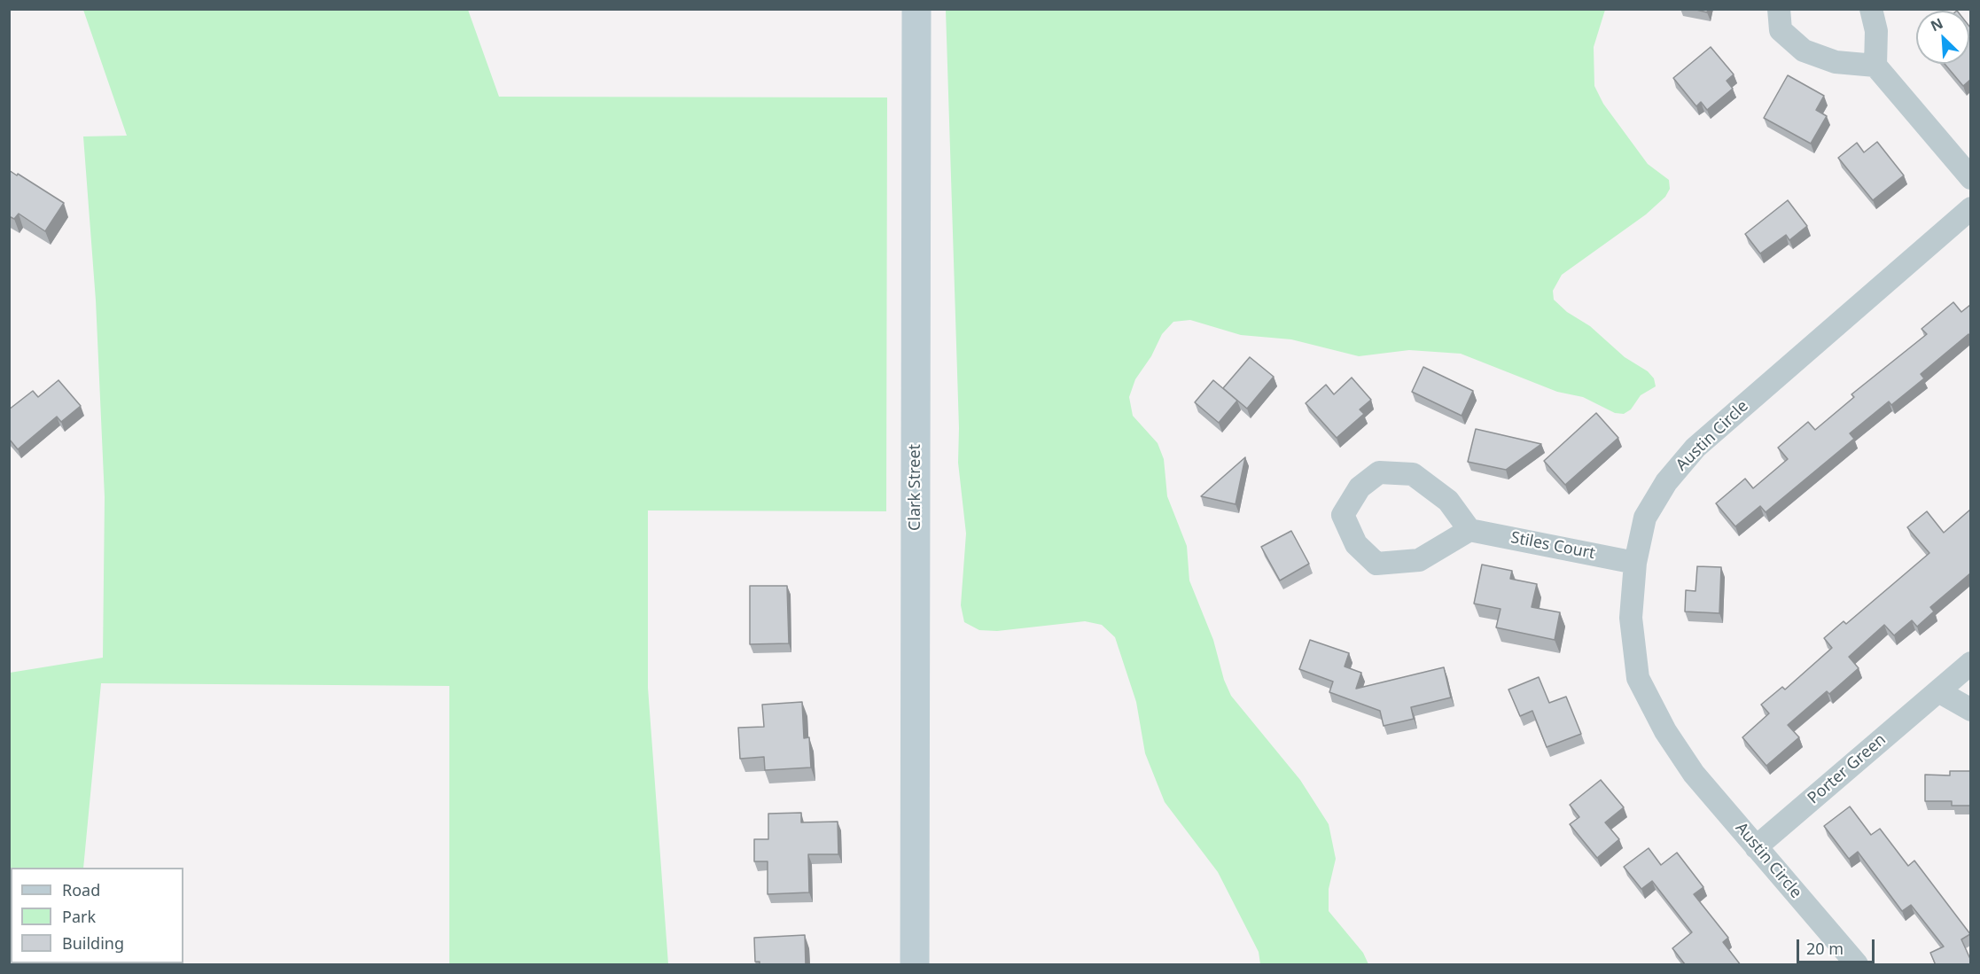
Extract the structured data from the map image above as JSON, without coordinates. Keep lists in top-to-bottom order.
{
  "streets": {
    "main road": ["Clark Street"],
    "street": ["Austin Circle", "Stiles Court", "Porter Green"]
  },
  "crossings": [
    ["Austin Circle", "Stiles Court"],
    ["Austin Circle", "Porter Green"]
  ],
  "legend": ["Road", "Park", "Building"],
  "scale_bar": "20 m",
  "north": "top left"
}
